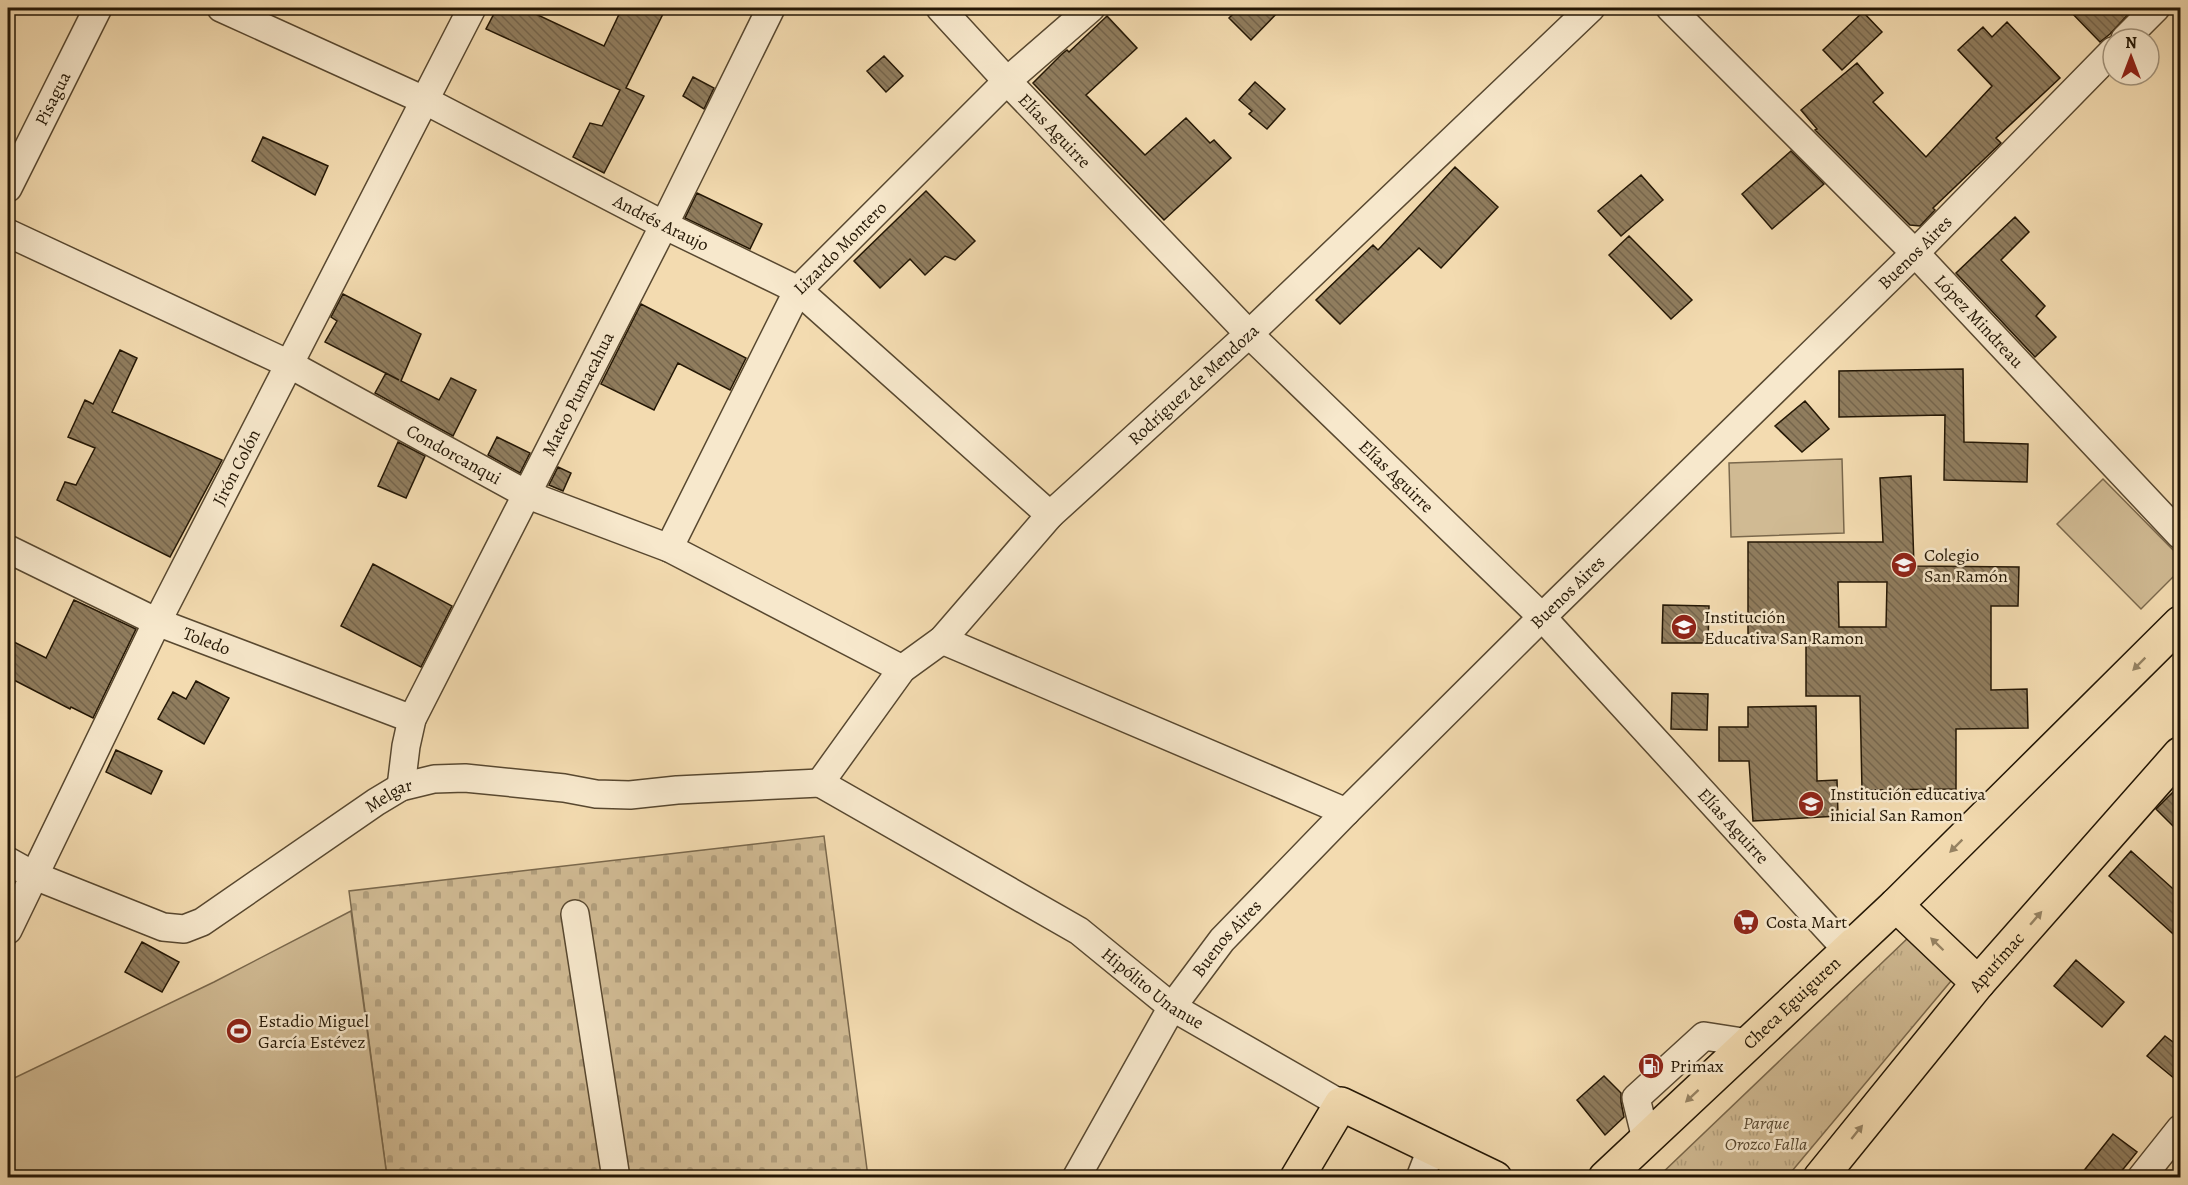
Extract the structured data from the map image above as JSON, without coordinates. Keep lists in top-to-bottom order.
{
  "streets": {
    "main road": ["Apurímac", "Hipólito Unanue", "Checa Eguiguren"],
    "street": [
      "Pisagua",
      "Elías Aguirre",
      "Andrés Araujo",
      "Lizardo Montero",
      "Buenos Aires",
      "López Mindreau",
      "Rodríguez de Mendoza",
      "Mateo Pumacahua",
      "Condorcanqui",
      "Jirón Colón",
      "Toledo",
      "Melgar"
    ]
  },
  "crossings": [
    ["Elías Aguirre", "Lizardo Montero"],
    ["Elías Aguirre", "Buenos Aires"],
    ["Elías Aguirre", "Rodríguez de Mendoza"],
    ["Elías Aguirre", "Checa Eguiguren"],
    ["Andrés Araujo", "Lizardo Montero"],
    ["Andrés Araujo", "Rodríguez de Mendoza"],
    ["Andrés Araujo", "Mateo Pumacahua"],
    ["Andrés Araujo", "Jirón Colón"],
    ["Lizardo Montero", "Condorcanqui"],
    ["Buenos Aires", "López Mindreau"],
    ["Buenos Aires", "Hipólito Unanue"],
    ["Rodríguez de Mendoza", "Condorcanqui"],
    ["Rodríguez de Mendoza", "Melgar"],
    ["Rodríguez de Mendoza", "Hipólito Unanue"],
    ["Mateo Pumacahua", "Condorcanqui"],
    ["Mateo Pumacahua", "Toledo"],
    ["Mateo Pumacahua", "Melgar"],
    ["Condorcanqui", "Jirón Colón"],
    ["Jirón Colón", "Toledo"],
    ["Jirón Colón", "Melgar"],
    ["Melgar", "Hipólito Unanue"]
  ],
  "one_way": ["Apurímac", "Checa Eguiguren"],
  "parks": ["Parque Orozco Falla"],
  "places": {
    "school or university": ["Colegio San Ramón", "Institución Educativa San Ramon", "Institución educativa inicial San Ramon"],
    "supermarket": ["Costa Mart"],
    "sports": ["Estadio Miguel García Estévez"],
    "fuel station": ["Primax"]
  },
  "north": "top"
}
